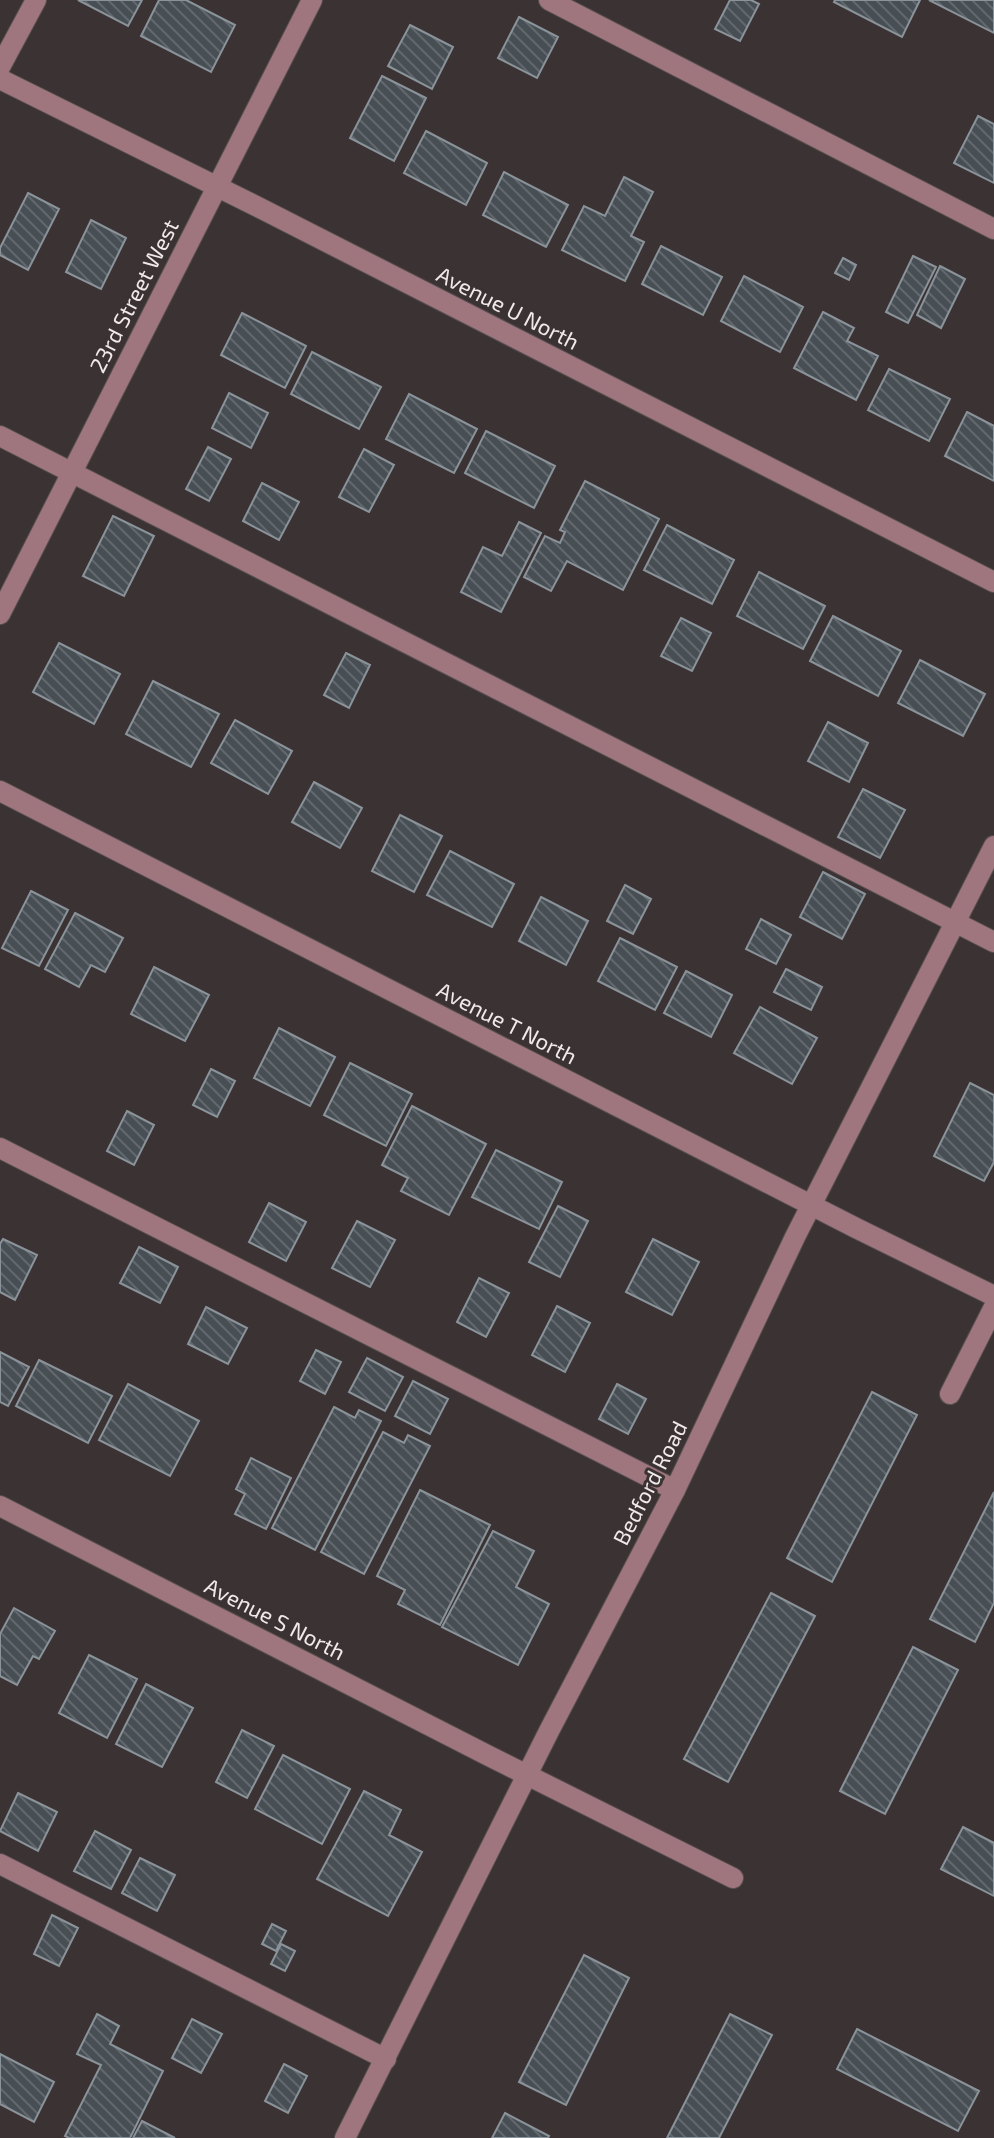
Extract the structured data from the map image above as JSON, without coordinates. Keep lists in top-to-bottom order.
{
  "streets": {
    "street": [
      "23rd Street West",
      "Avenue U North",
      "Avenue T North",
      "Bedford Road",
      "Avenue S North"
    ]
  },
  "crossings": [
    ["23rd Street West", "Avenue U North"],
    ["Avenue T North", "Bedford Road"],
    ["Bedford Road", "Avenue S North"]
  ]
}
